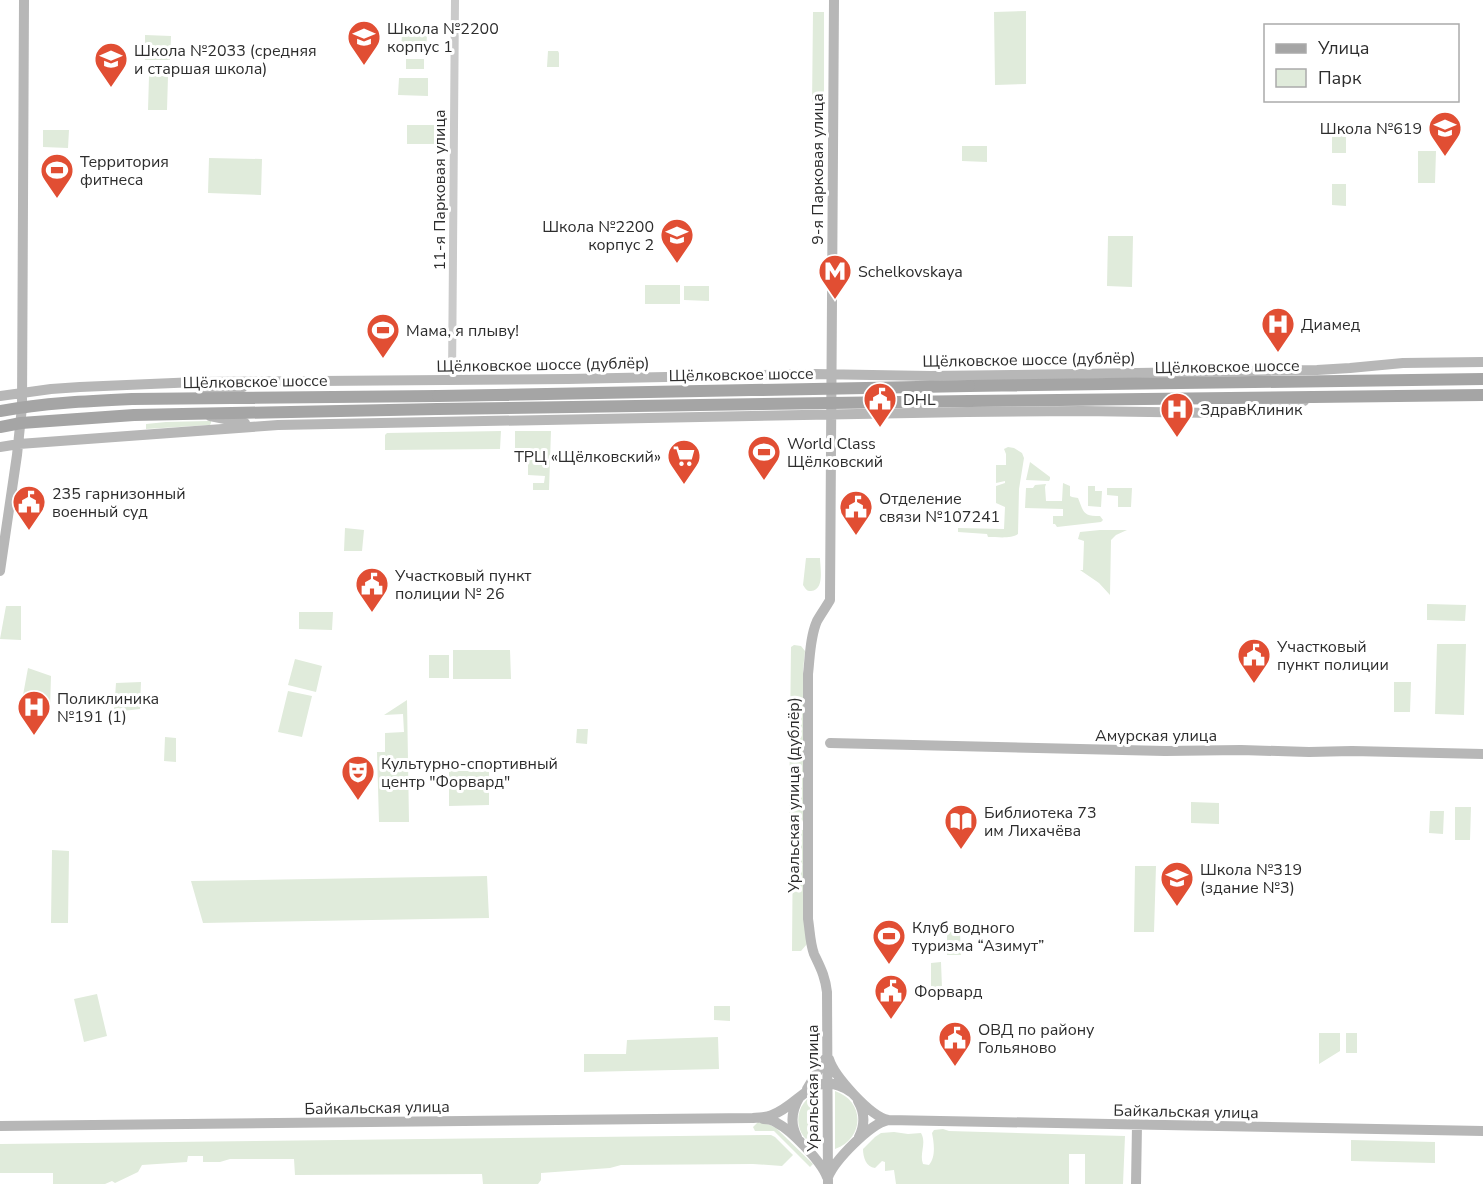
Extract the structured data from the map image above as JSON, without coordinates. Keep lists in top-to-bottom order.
{
  "streets": {
    "main road": ["Щёлковское шоссе"],
    "street": [
      "9-я Парковая улица",
      "11-я Парковая улица",
      "Щёлковское шоссе (дублёр)",
      "Амурская улица",
      "Уральская улица (дублёр)",
      "Уральская улица",
      "Байкальская улица"
    ]
  },
  "crossings": [
    ["9-я Парковая улица", "Щёлковское шоссе (дублёр)"],
    ["11-я Парковая улица", "Щёлковское шоссе (дублёр)"],
    ["Уральская улица (дублёр)", "Уральская улица"]
  ],
  "places": {
    "school or university": [
      "Школа №2200 корпус 1",
      "Школа №2033 (средняя и старшая школа)",
      "Школа №619",
      "Школа №2200 корпус 2",
      "Школа №319 (здание №3)"
    ],
    "sports": [
      "Территория фитнеса",
      "Мама, я плыву!",
      "World Class Щёлковский",
      "Клуб водного туризма “Азимут”"
    ],
    "metro station": ["Schelkovskaya"],
    "hospital": ["Диамед", "ЗдравКлиник", "Поликлиника №191 (1)"],
    "public building": [
      "DHL",
      "235 гарнизонный военный суд",
      "Отделение связи №107241",
      "Участковый пункт полиции № 26",
      "Участковый пункт полиции",
      "Форвард",
      "ОВД по району Гольяново"
    ],
    "supermarket": ["ТРЦ «Щёлковский»"],
    "theatre": ["Культурно-спортивный центр \"Форвард\""],
    "library": ["Библиотека 73 им Лихачёва"]
  },
  "legend": ["Улица", "Парк"]
}
